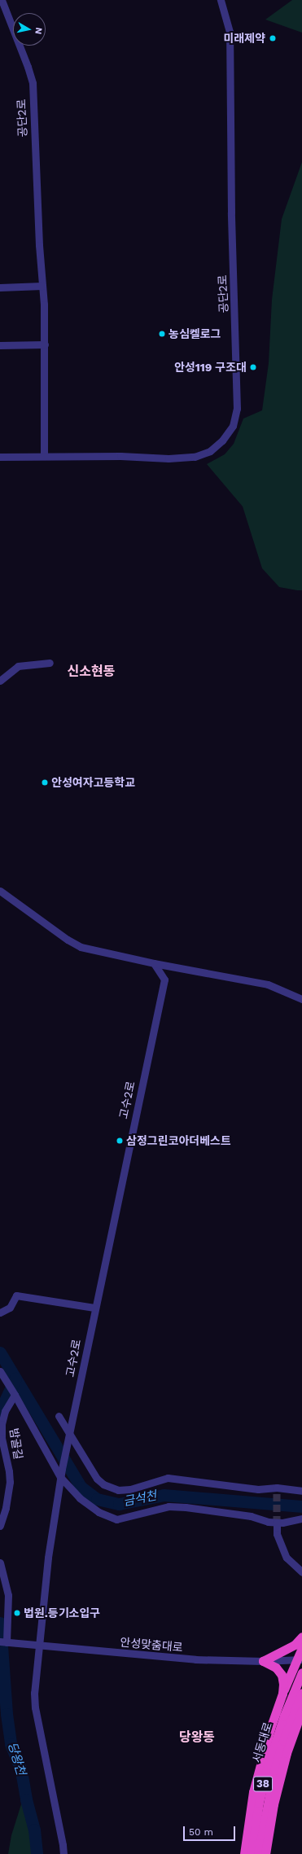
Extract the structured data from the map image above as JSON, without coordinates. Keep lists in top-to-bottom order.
{
  "streets": {
    "highway": ["서동대로", "38"],
    "street": [
      "공단2로",
      "고수2로",
      "밤골길",
      "안성맞춤대로"
    ]
  },
  "crossings": [
    ["고수2로", "안성맞춤대로"],
    ["서동대로", "38"]
  ],
  "districts": ["신소현동", "당왕동"],
  "water": ["금석천", "당왕천"],
  "places": [
    "미래제약",
    "농심켈로그",
    "안성119 구조대",
    "안성여자고등학교",
    "삼정그린코아더베스트",
    "법원.등기소입구"
  ],
  "scale_bar": "50 m",
  "north": "right"
}
